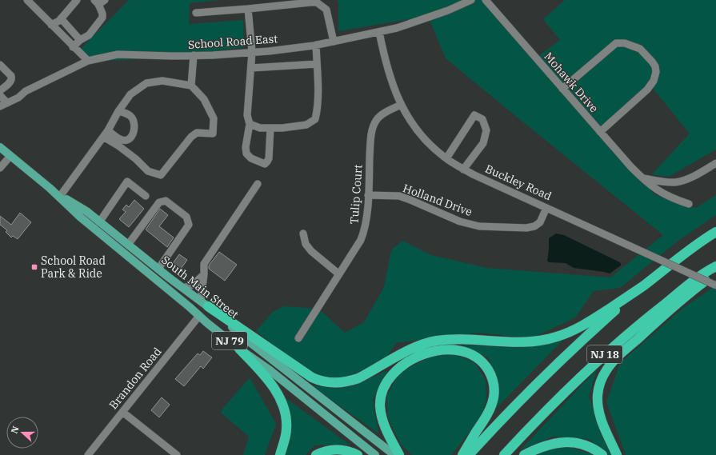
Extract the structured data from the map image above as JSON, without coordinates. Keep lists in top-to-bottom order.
{
  "streets": {
    "highway": ["NJ 18"],
    "main road": ["South Main Street", "NJ 79"],
    "street": [
      "School Road East",
      "Mohawk Drive",
      "Buckley Road",
      "Tulip Court",
      "Holland Drive",
      "Brandon Road"
    ]
  },
  "crossings": [
    ["School Road East", "Buckley Road"],
    ["Buckley Road", "Tulip Court"],
    ["Buckley Road", "Holland Drive"],
    ["Tulip Court", "Holland Drive"],
    ["South Main Street", "Brandon Road"]
  ],
  "places": {
    "transit": ["School Road Park & Ride"]
  },
  "north": "left"
}
